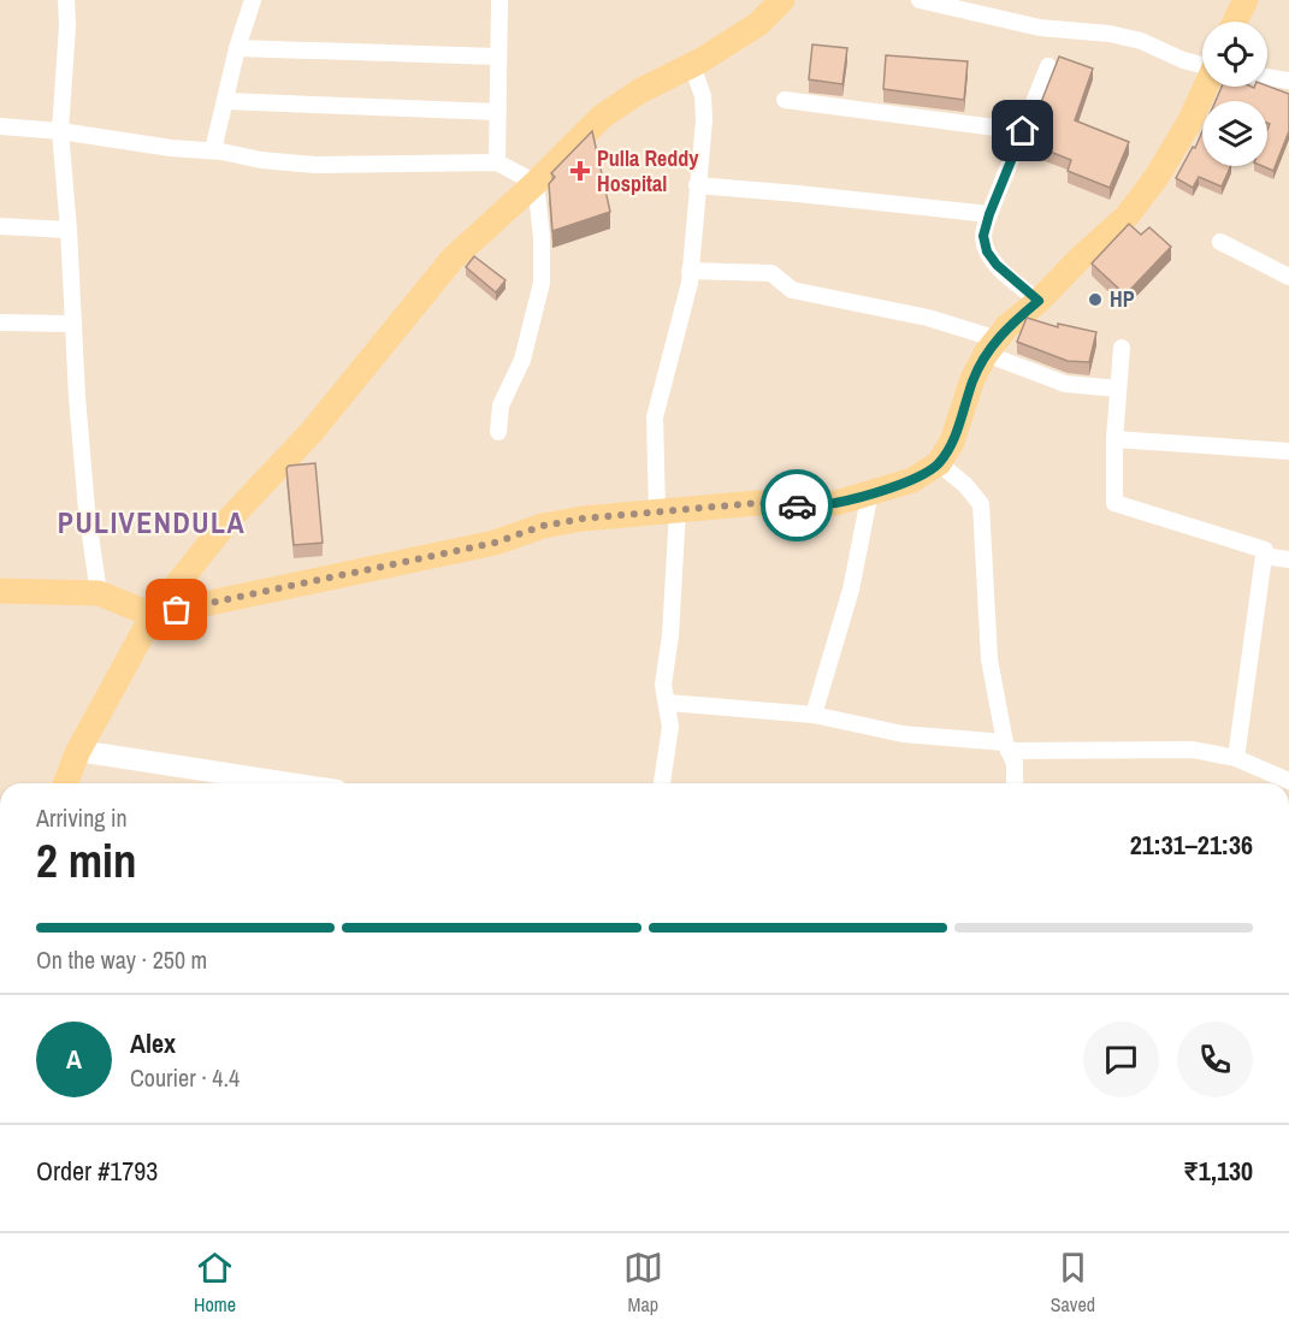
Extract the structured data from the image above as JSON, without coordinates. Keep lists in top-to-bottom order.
{
  "districts": ["PULIVENDULA"],
  "places": {
    "health": ["Pulla Reddy Hospital"],
    "other": ["HP"]
  },
  "page": {
    "heading": ["2 min", "Arriving in", "21:31–21:36"],
    "panel": [
      "Alex",
      "Courier · 4.4",
      "Order #1793",
      "₹1,130"
    ],
    "bar": "On the way · 250 m",
    "round": "A",
    "tabs": ["Home", "Map", "Saved"]
  }
}
